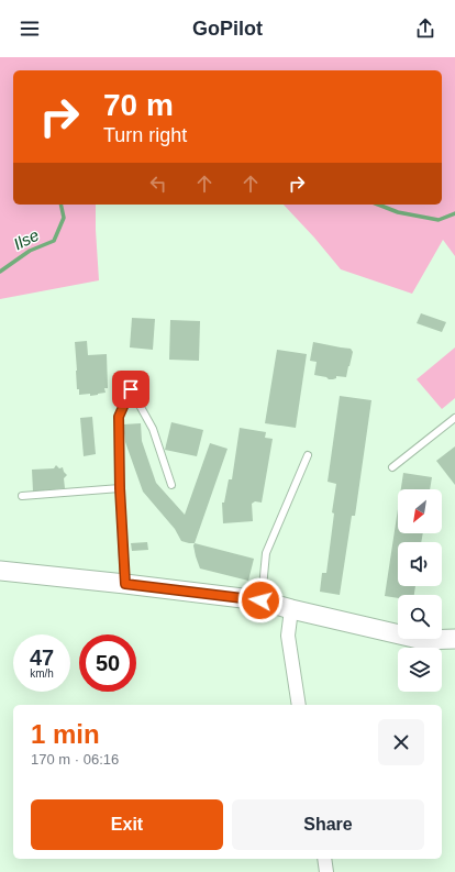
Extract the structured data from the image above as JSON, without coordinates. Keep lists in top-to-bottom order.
{
  "water": ["Ilse"],
  "north": "bottom left",
  "page": {
    "header": "GoPilot",
    "turn": ["70 m", "Turn right"],
    "speed": "47 km/h",
    "limit": "50",
    "heading": ["1 min", "170 m · 06:16"],
    "buttons": ["Exit", "Share"]
  }
}
